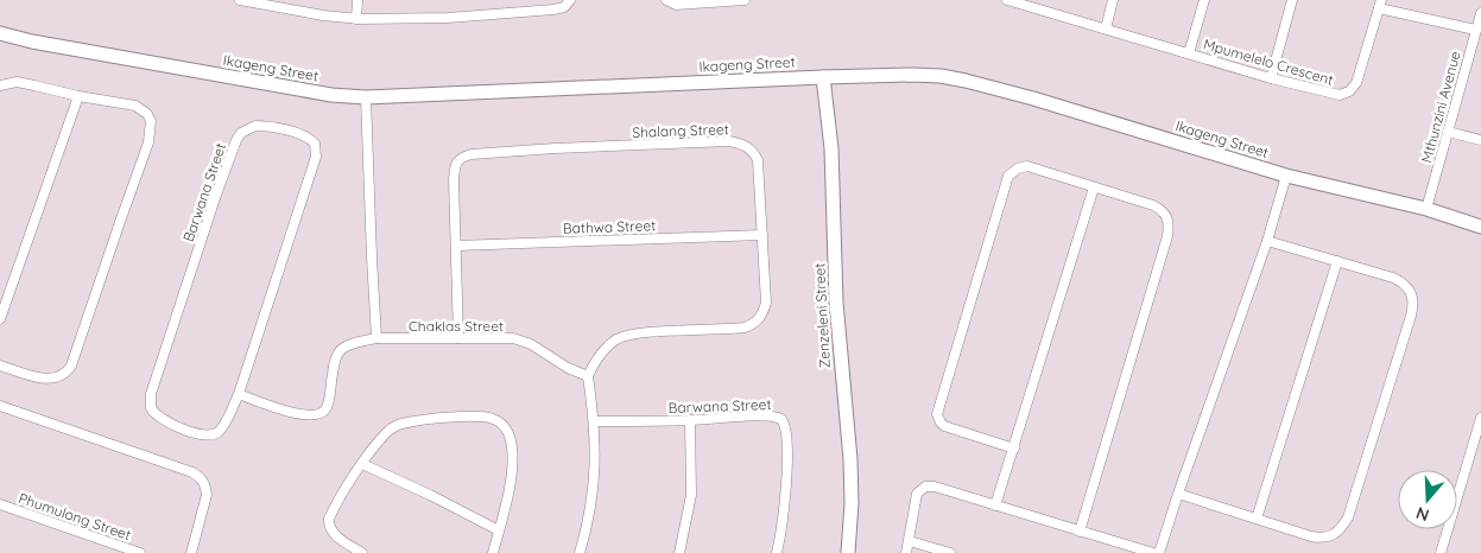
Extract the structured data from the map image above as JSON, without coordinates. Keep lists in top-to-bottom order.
{
  "streets": {
    "street": [
      "Mpumelelo Crescent",
      "Ikageng Street",
      "Mthunzini Avenue",
      "Shalang Street",
      "Barwana Street",
      "Bathwa Street",
      "Zenzeleni Street",
      "Chaklas Street",
      "Phumulong Street"
    ]
  },
  "crossings": [
    ["Ikageng Street", "Mthunzini Avenue"],
    ["Ikageng Street", "Zenzeleni Street"],
    ["Shalang Street", "Bathwa Street"],
    ["Shalang Street", "Chaklas Street"]
  ],
  "north": "bottom"
}
